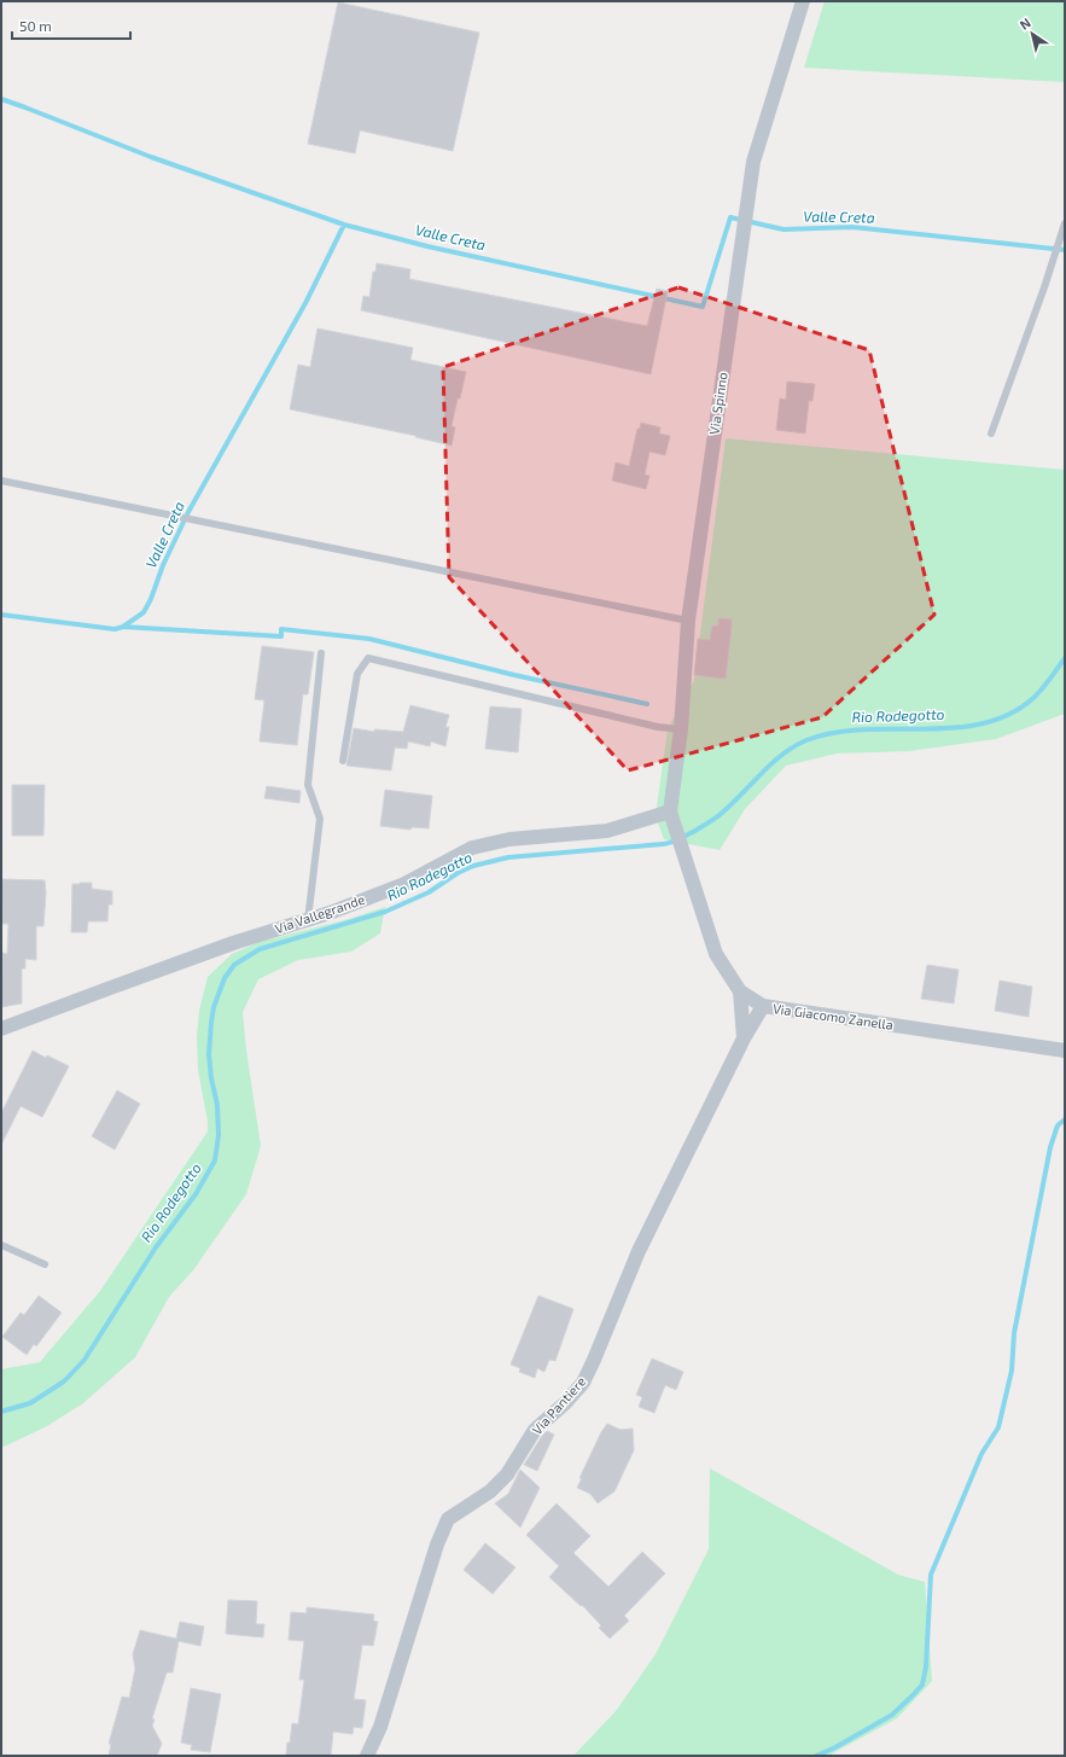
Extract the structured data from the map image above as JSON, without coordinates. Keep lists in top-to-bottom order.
{
  "streets": {
    "street": [
      "Via Spinno",
      "Via Vallegrande",
      "Via Giacomo Zanella",
      "Via Pantiere"
    ]
  },
  "crossings": [
    ["Via Spinno", "Via Vallegrande"],
    ["Via Spinno", "Via Giacomo Zanella"],
    ["Via Vallegrande", "Via Giacomo Zanella"],
    ["Via Giacomo Zanella", "Via Pantiere"]
  ],
  "water": ["Valle Creta", "Rio Rodegotto"],
  "scale_bar": "50 m",
  "north": "top left"
}
